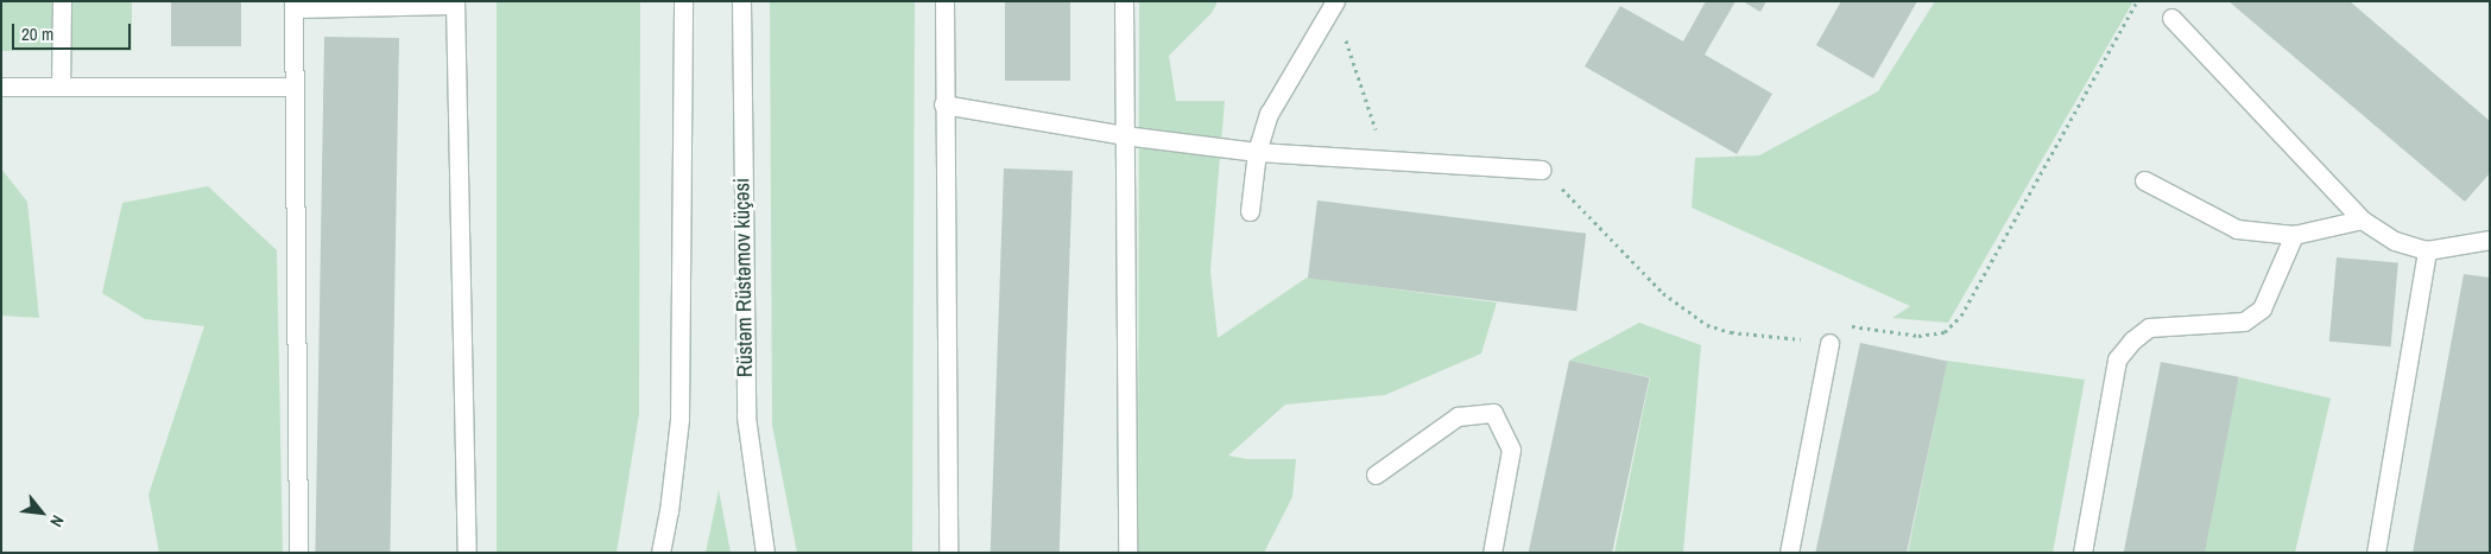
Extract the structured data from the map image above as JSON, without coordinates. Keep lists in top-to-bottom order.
{
  "streets": {
    "street": ["Rüstəm Rüstəmov küçəsi"]
  },
  "scale_bar": "20 m",
  "north": "bottom right"
}
